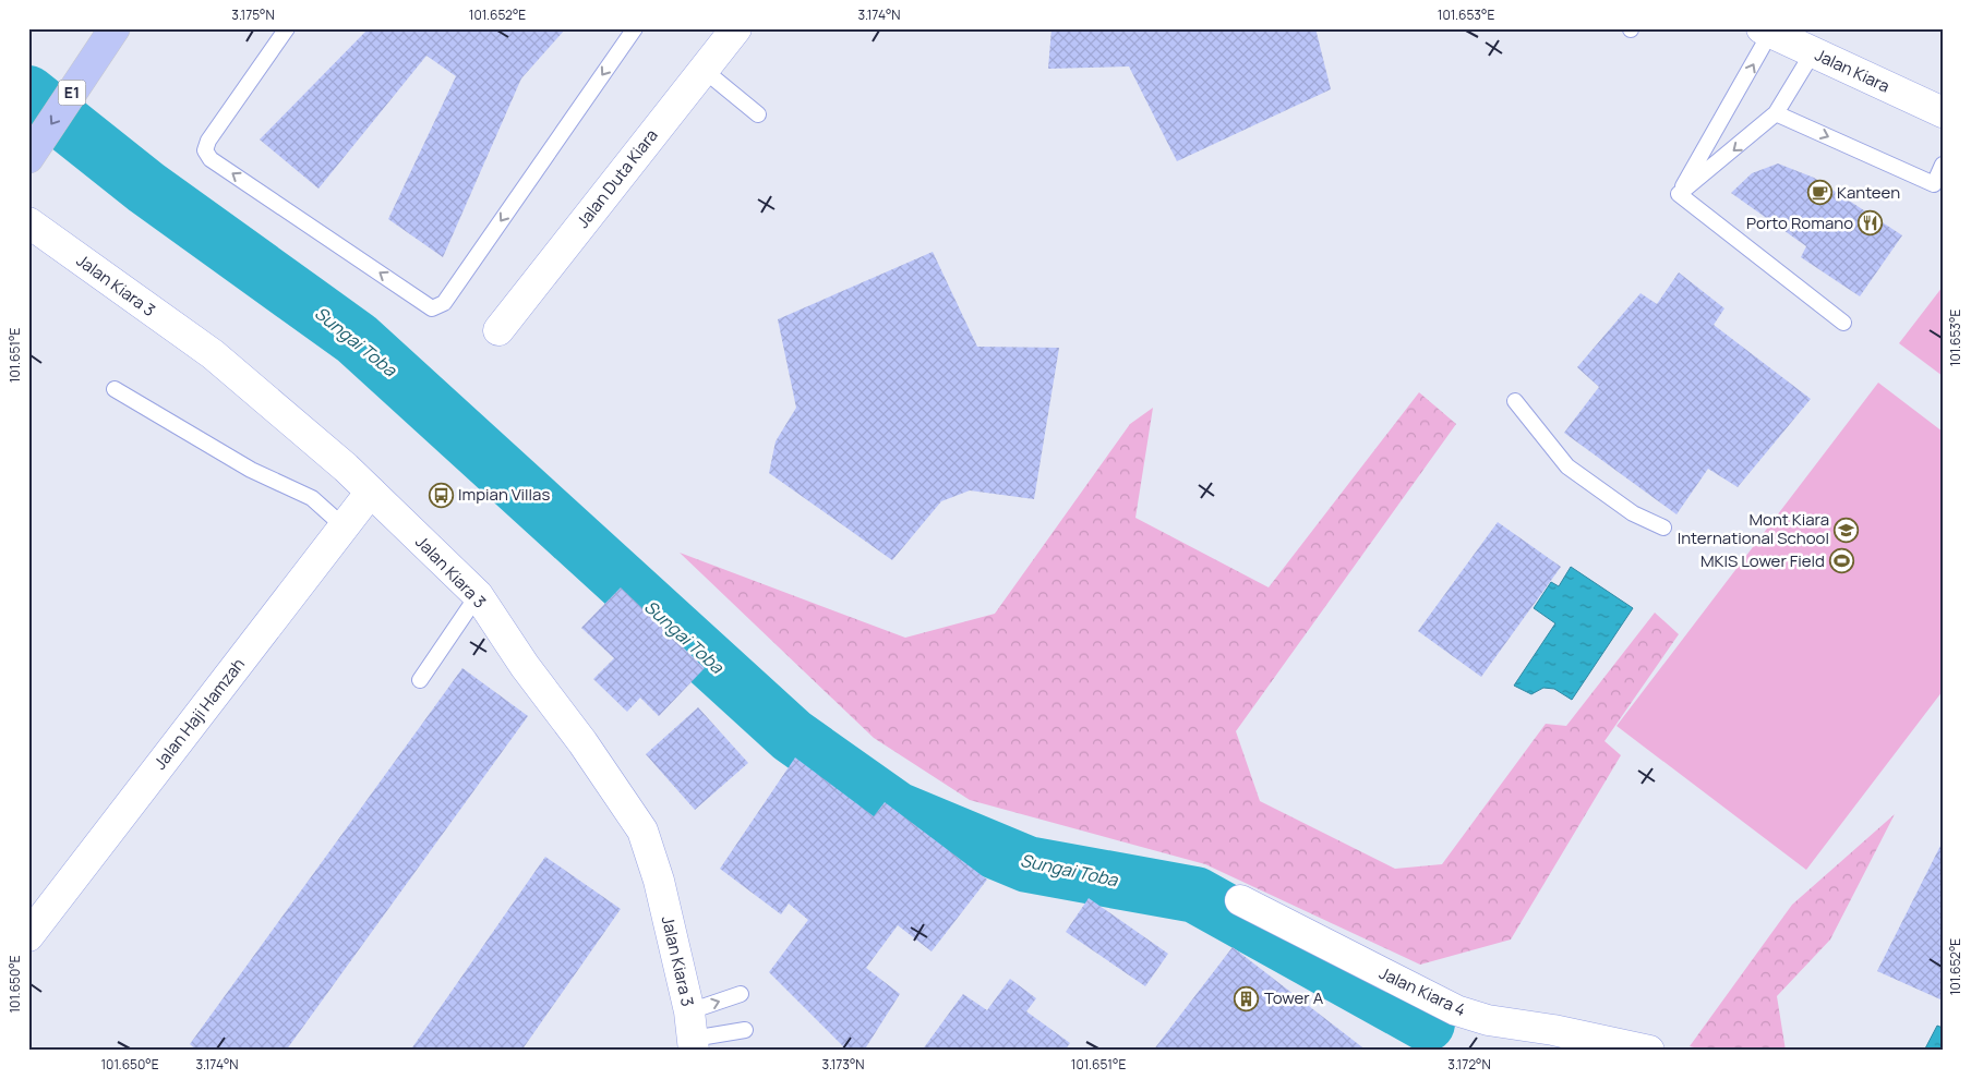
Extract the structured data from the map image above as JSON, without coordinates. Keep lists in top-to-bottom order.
{
  "streets": {
    "highway": ["E1"],
    "street": [
      "Jalan Kiara",
      "Jalan Duta Kiara",
      "Jalan Kiara 3",
      "Jalan Haji Hamzah",
      "Jalan Kiara 4"
    ]
  },
  "crossings": [
    ["Jalan Kiara 3", "Jalan Haji Hamzah"]
  ],
  "water": ["Sungai Toba"],
  "places": {
    "cafe": ["Kanteen"],
    "restaurant": ["Porto Romano"],
    "bus stop": ["Impian Villas"],
    "school or university": ["Mont Kiara International School"],
    "sports": ["MKIS Lower Field"],
    "building": ["Tower A"]
  },
  "coordinates": [
    "3.175°N",
    "101.652°E",
    "3.174°N",
    "101.653°E",
    "101.651°E",
    "101.650°E",
    "3.173°N",
    "3.172°N"
  ]
}
